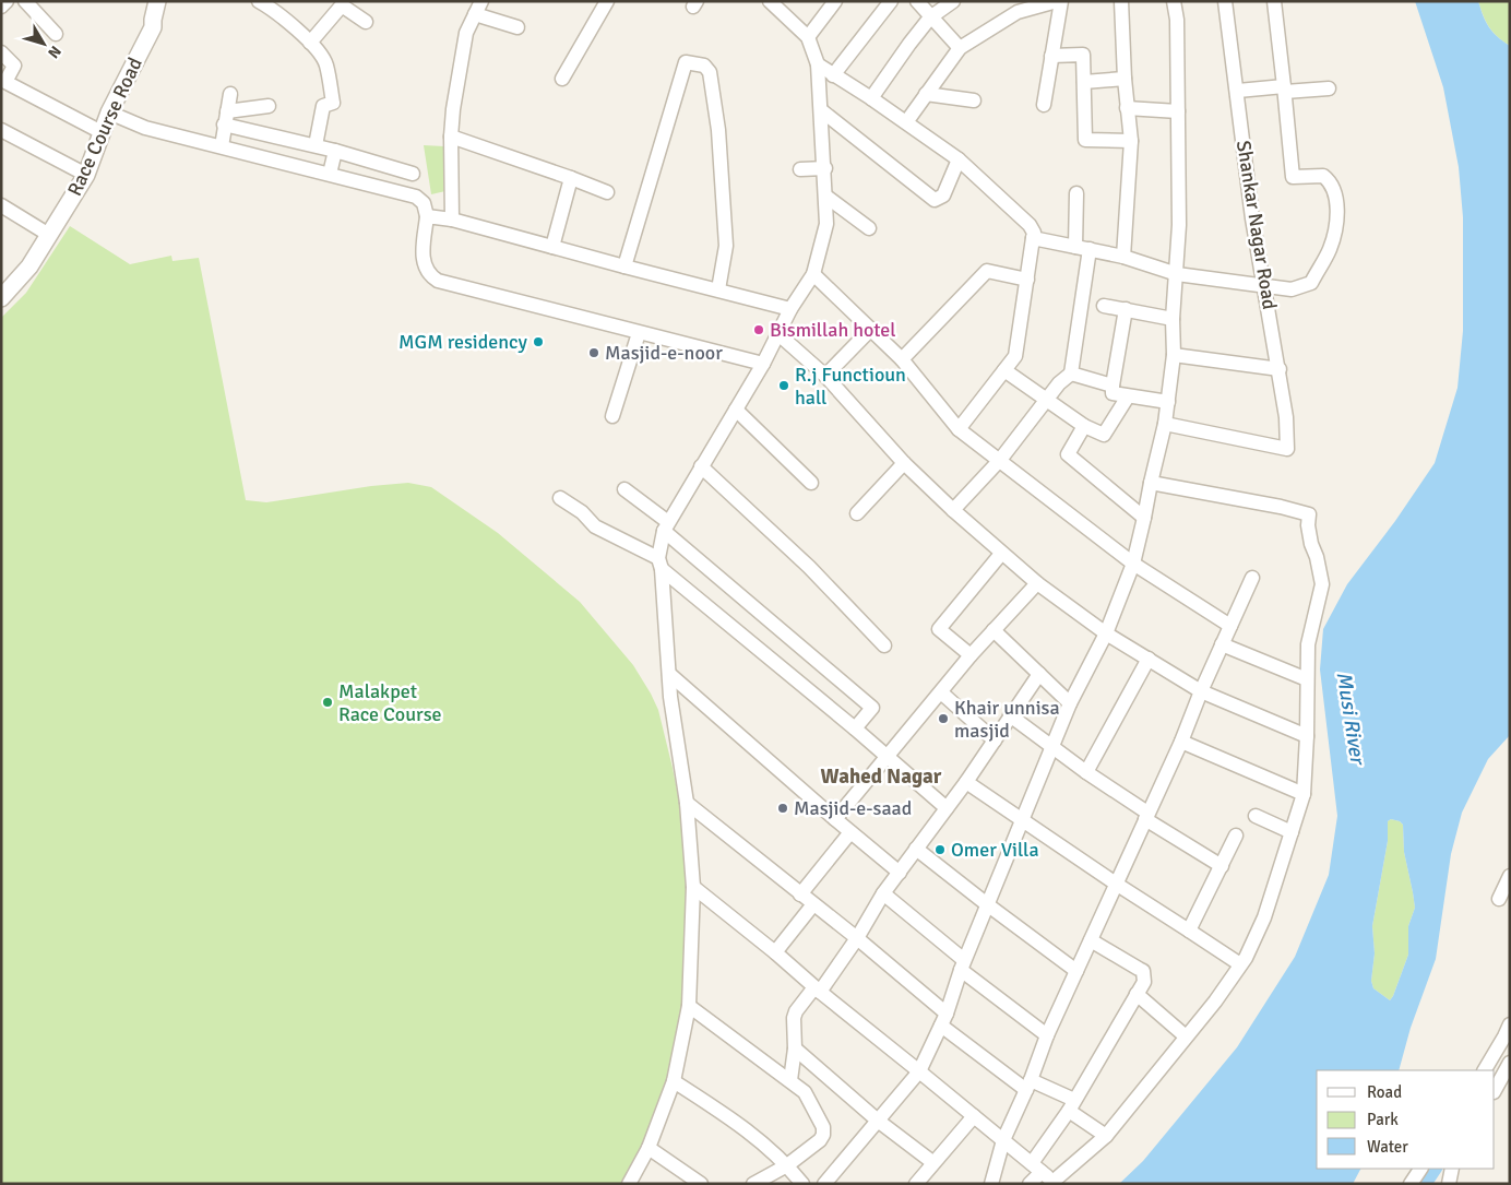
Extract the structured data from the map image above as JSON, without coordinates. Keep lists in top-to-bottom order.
{
  "streets": {
    "street": ["Race Course Road", "Shankar Nagar Road"]
  },
  "districts": ["Wahed Nagar"],
  "water": ["Musi River"],
  "places": [
    "Bismillah hotel",
    "MGM residency",
    "Masjid-e-noor",
    "R.j Functioun hall",
    "Malakpet Race Course",
    "Khair unnisa masjid",
    "Masjid-e-saad",
    "Omer Villa"
  ],
  "legend": ["Road", "Park", "Water"],
  "north": "bottom right"
}
